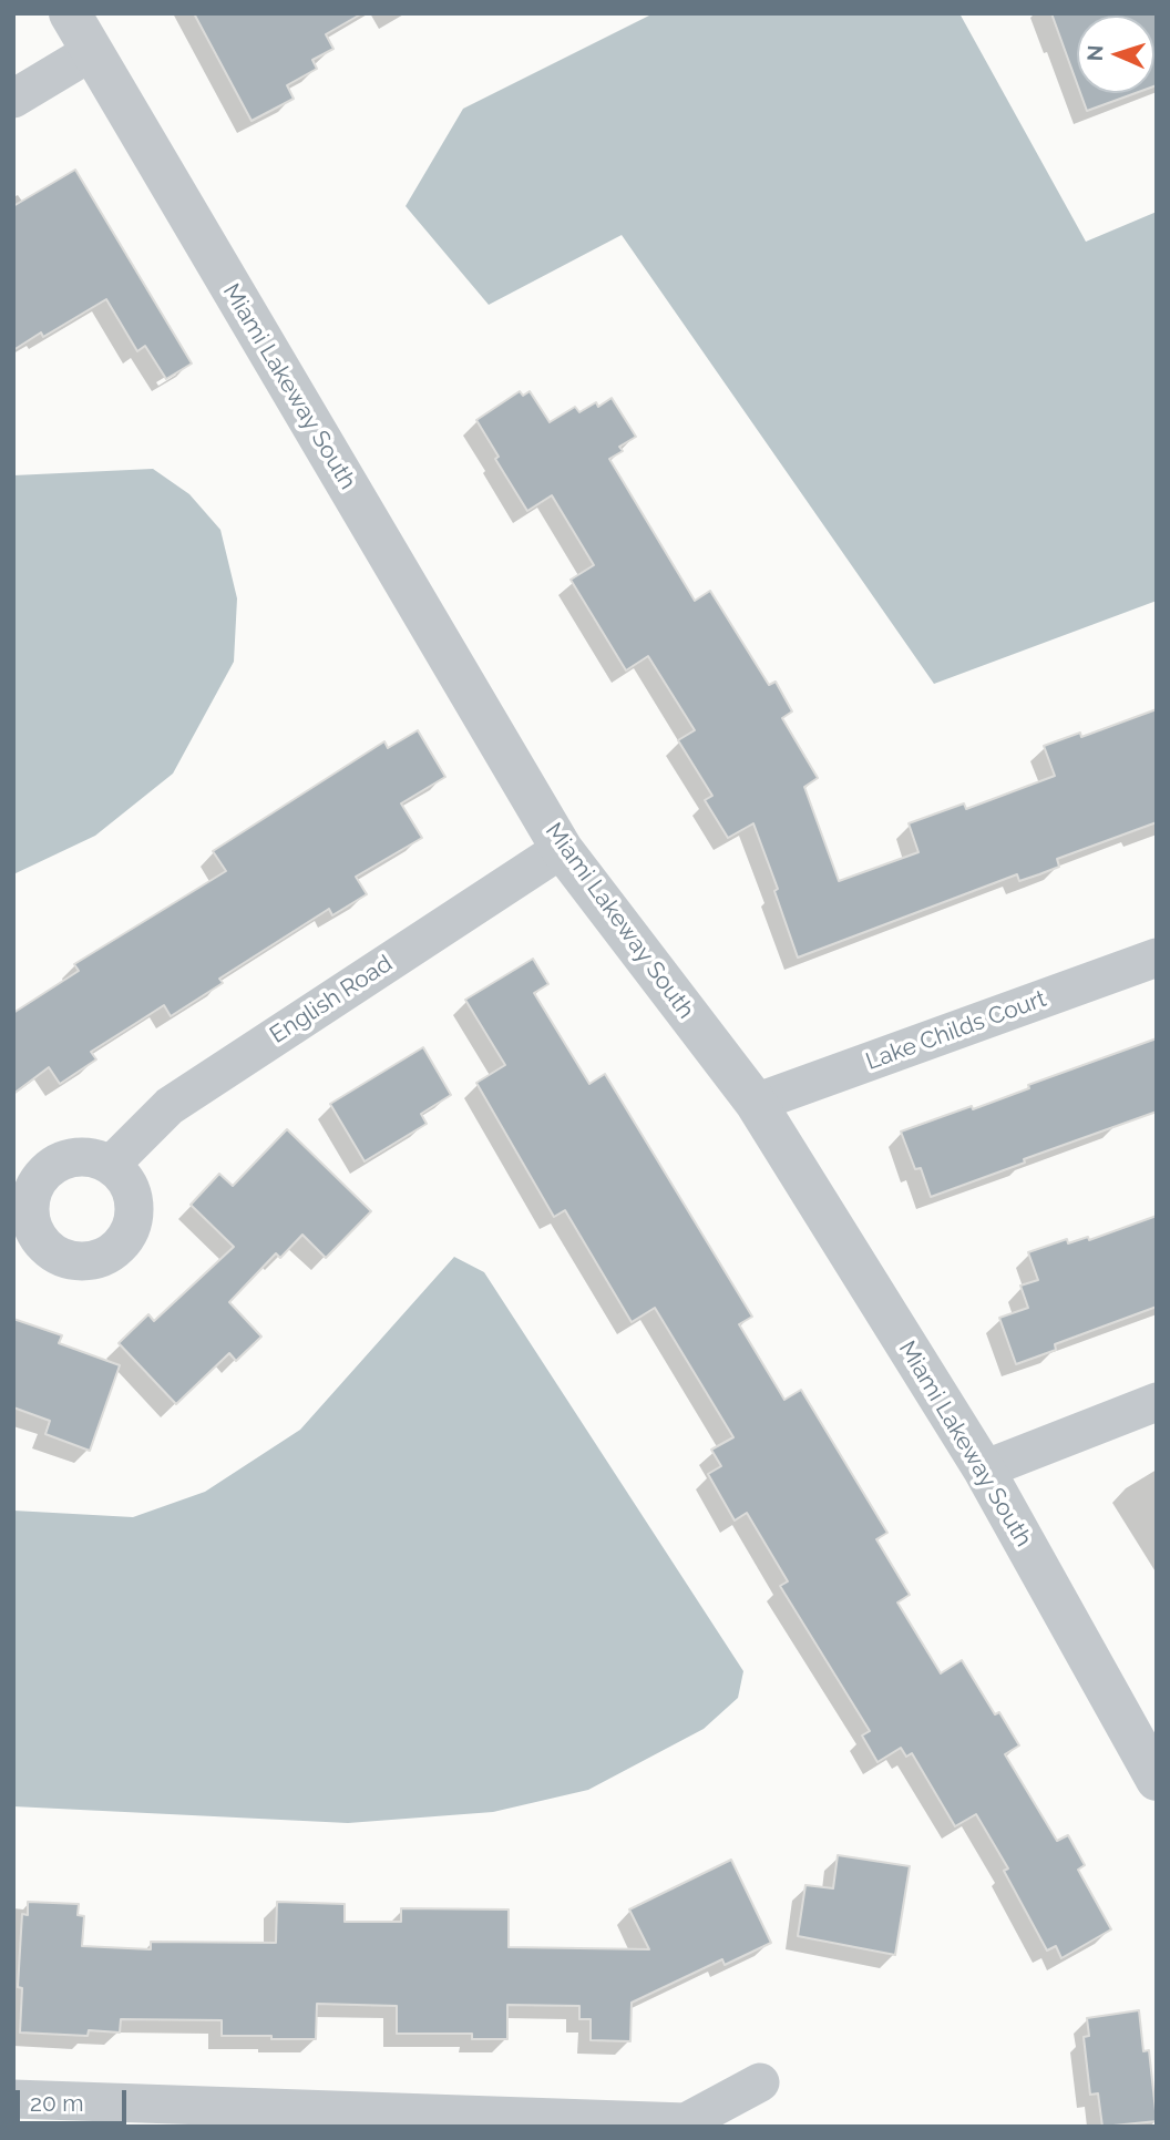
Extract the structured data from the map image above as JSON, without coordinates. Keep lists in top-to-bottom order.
{
  "streets": {
    "street": ["Miami Lakeway South", "English Road", "Lake Childs Court"]
  },
  "crossings": [
    ["Miami Lakeway South", "English Road"],
    ["Miami Lakeway South", "Lake Childs Court"]
  ],
  "scale_bar": "20 m",
  "north": "left"
}
